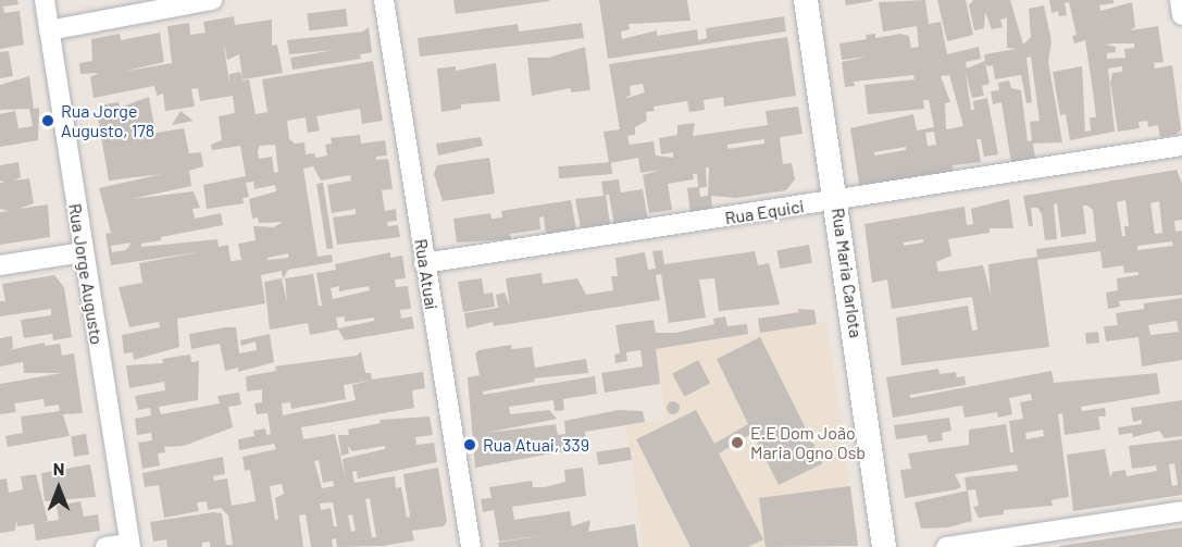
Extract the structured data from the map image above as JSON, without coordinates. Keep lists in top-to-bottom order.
{
  "streets": {
    "street": [
      "Rua Equici",
      "Rua Maria Carlota",
      "Rua Jorge Augusto",
      "Rua Atuaí"
    ]
  },
  "crossings": [
    ["Rua Equici", "Rua Maria Carlota"],
    ["Rua Equici", "Rua Atuaí"]
  ],
  "places": ["Rua Jorge Augusto, 178", "E.E Dom João Maria Ogno Osb", "Rua Atuai, 339"],
  "north": "top"
}
